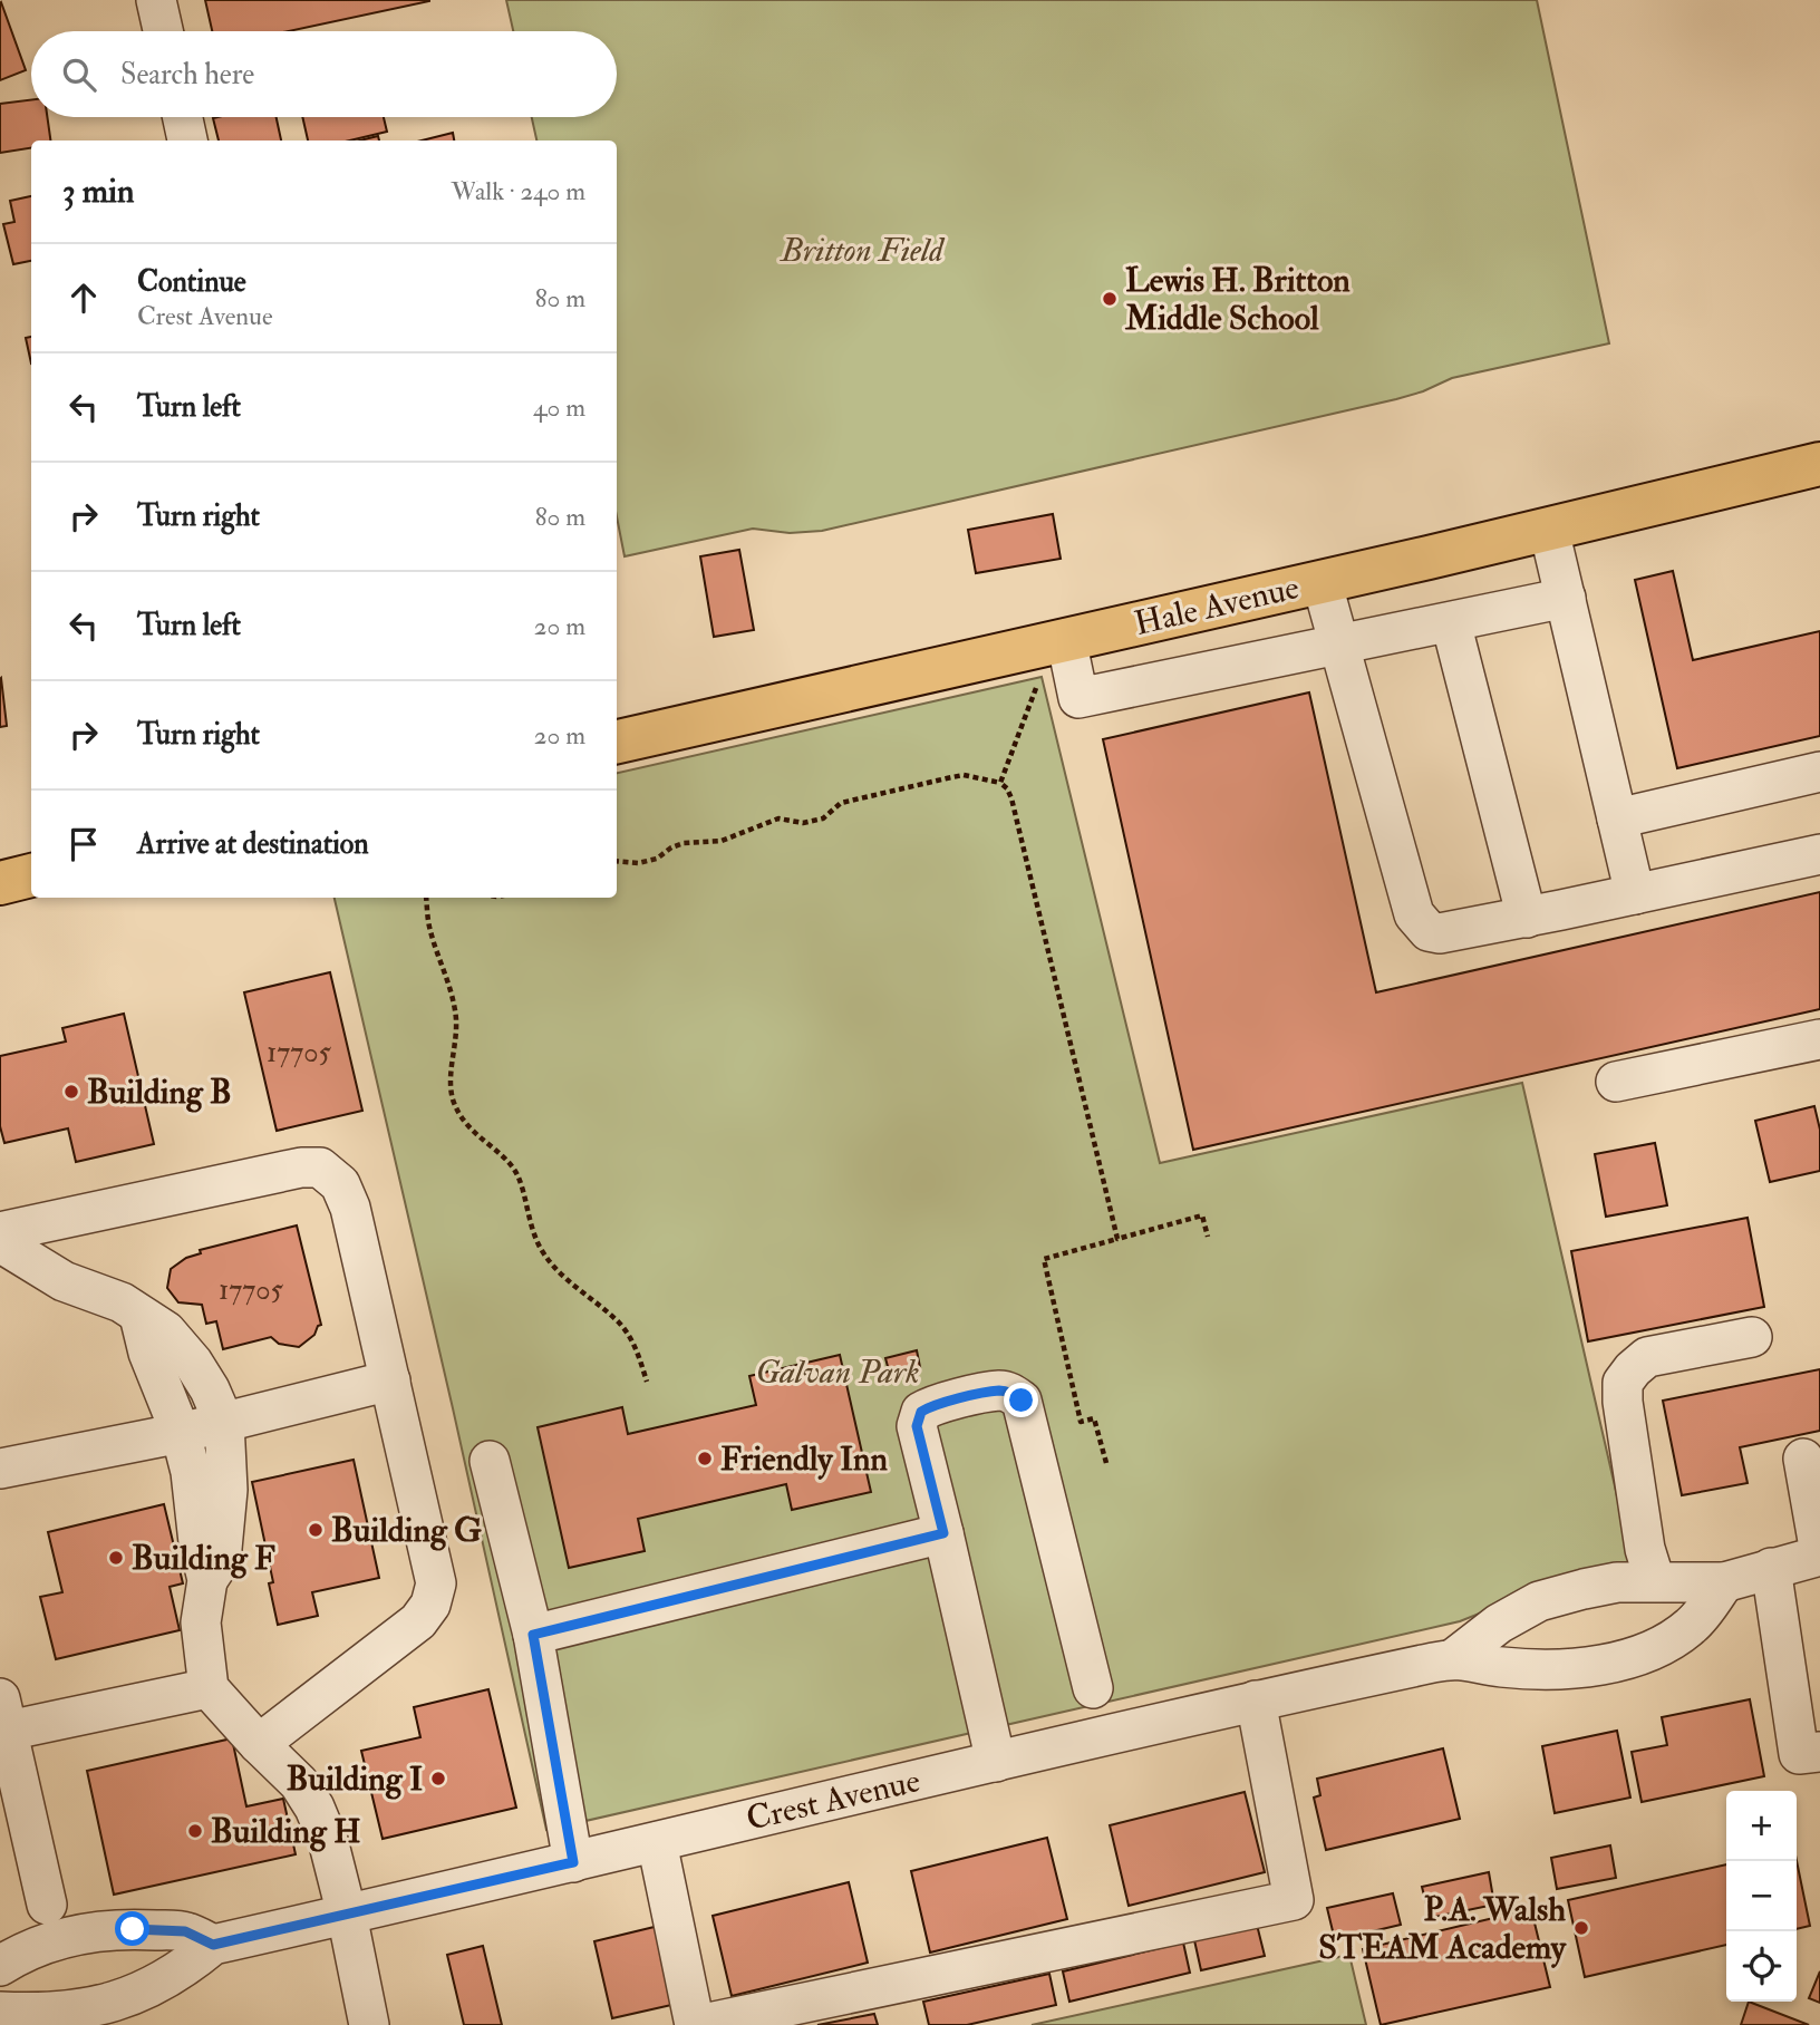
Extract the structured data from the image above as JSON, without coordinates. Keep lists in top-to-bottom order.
{
  "streets": {
    "main road": ["Hale Avenue"],
    "street": ["Crest Avenue"]
  },
  "parks": ["Britton Field", "Galvan Park"],
  "places": [
    "Lewis H. Britton Middle School",
    "Building B",
    "Friendly Inn",
    "Building G",
    "Building F",
    "Building I",
    "Building H",
    "P.A. Walsh STEAM Academy"
  ],
  "house_numbers": ["17705", "17705"],
  "page": {
    "search": "Search here",
    "heading": ["3 min", "Walk · 240 m"],
    "list": [
      ["Continue", "Crest Avenue", "80 m"],
      ["Turn left", "40 m"],
      ["Turn right", "80 m"],
      ["Turn left", "20 m"],
      ["Turn right", "20 m"],
      "Arrive at destination"
    ],
    "map_buttons": ["+", "−"]
  }
}
